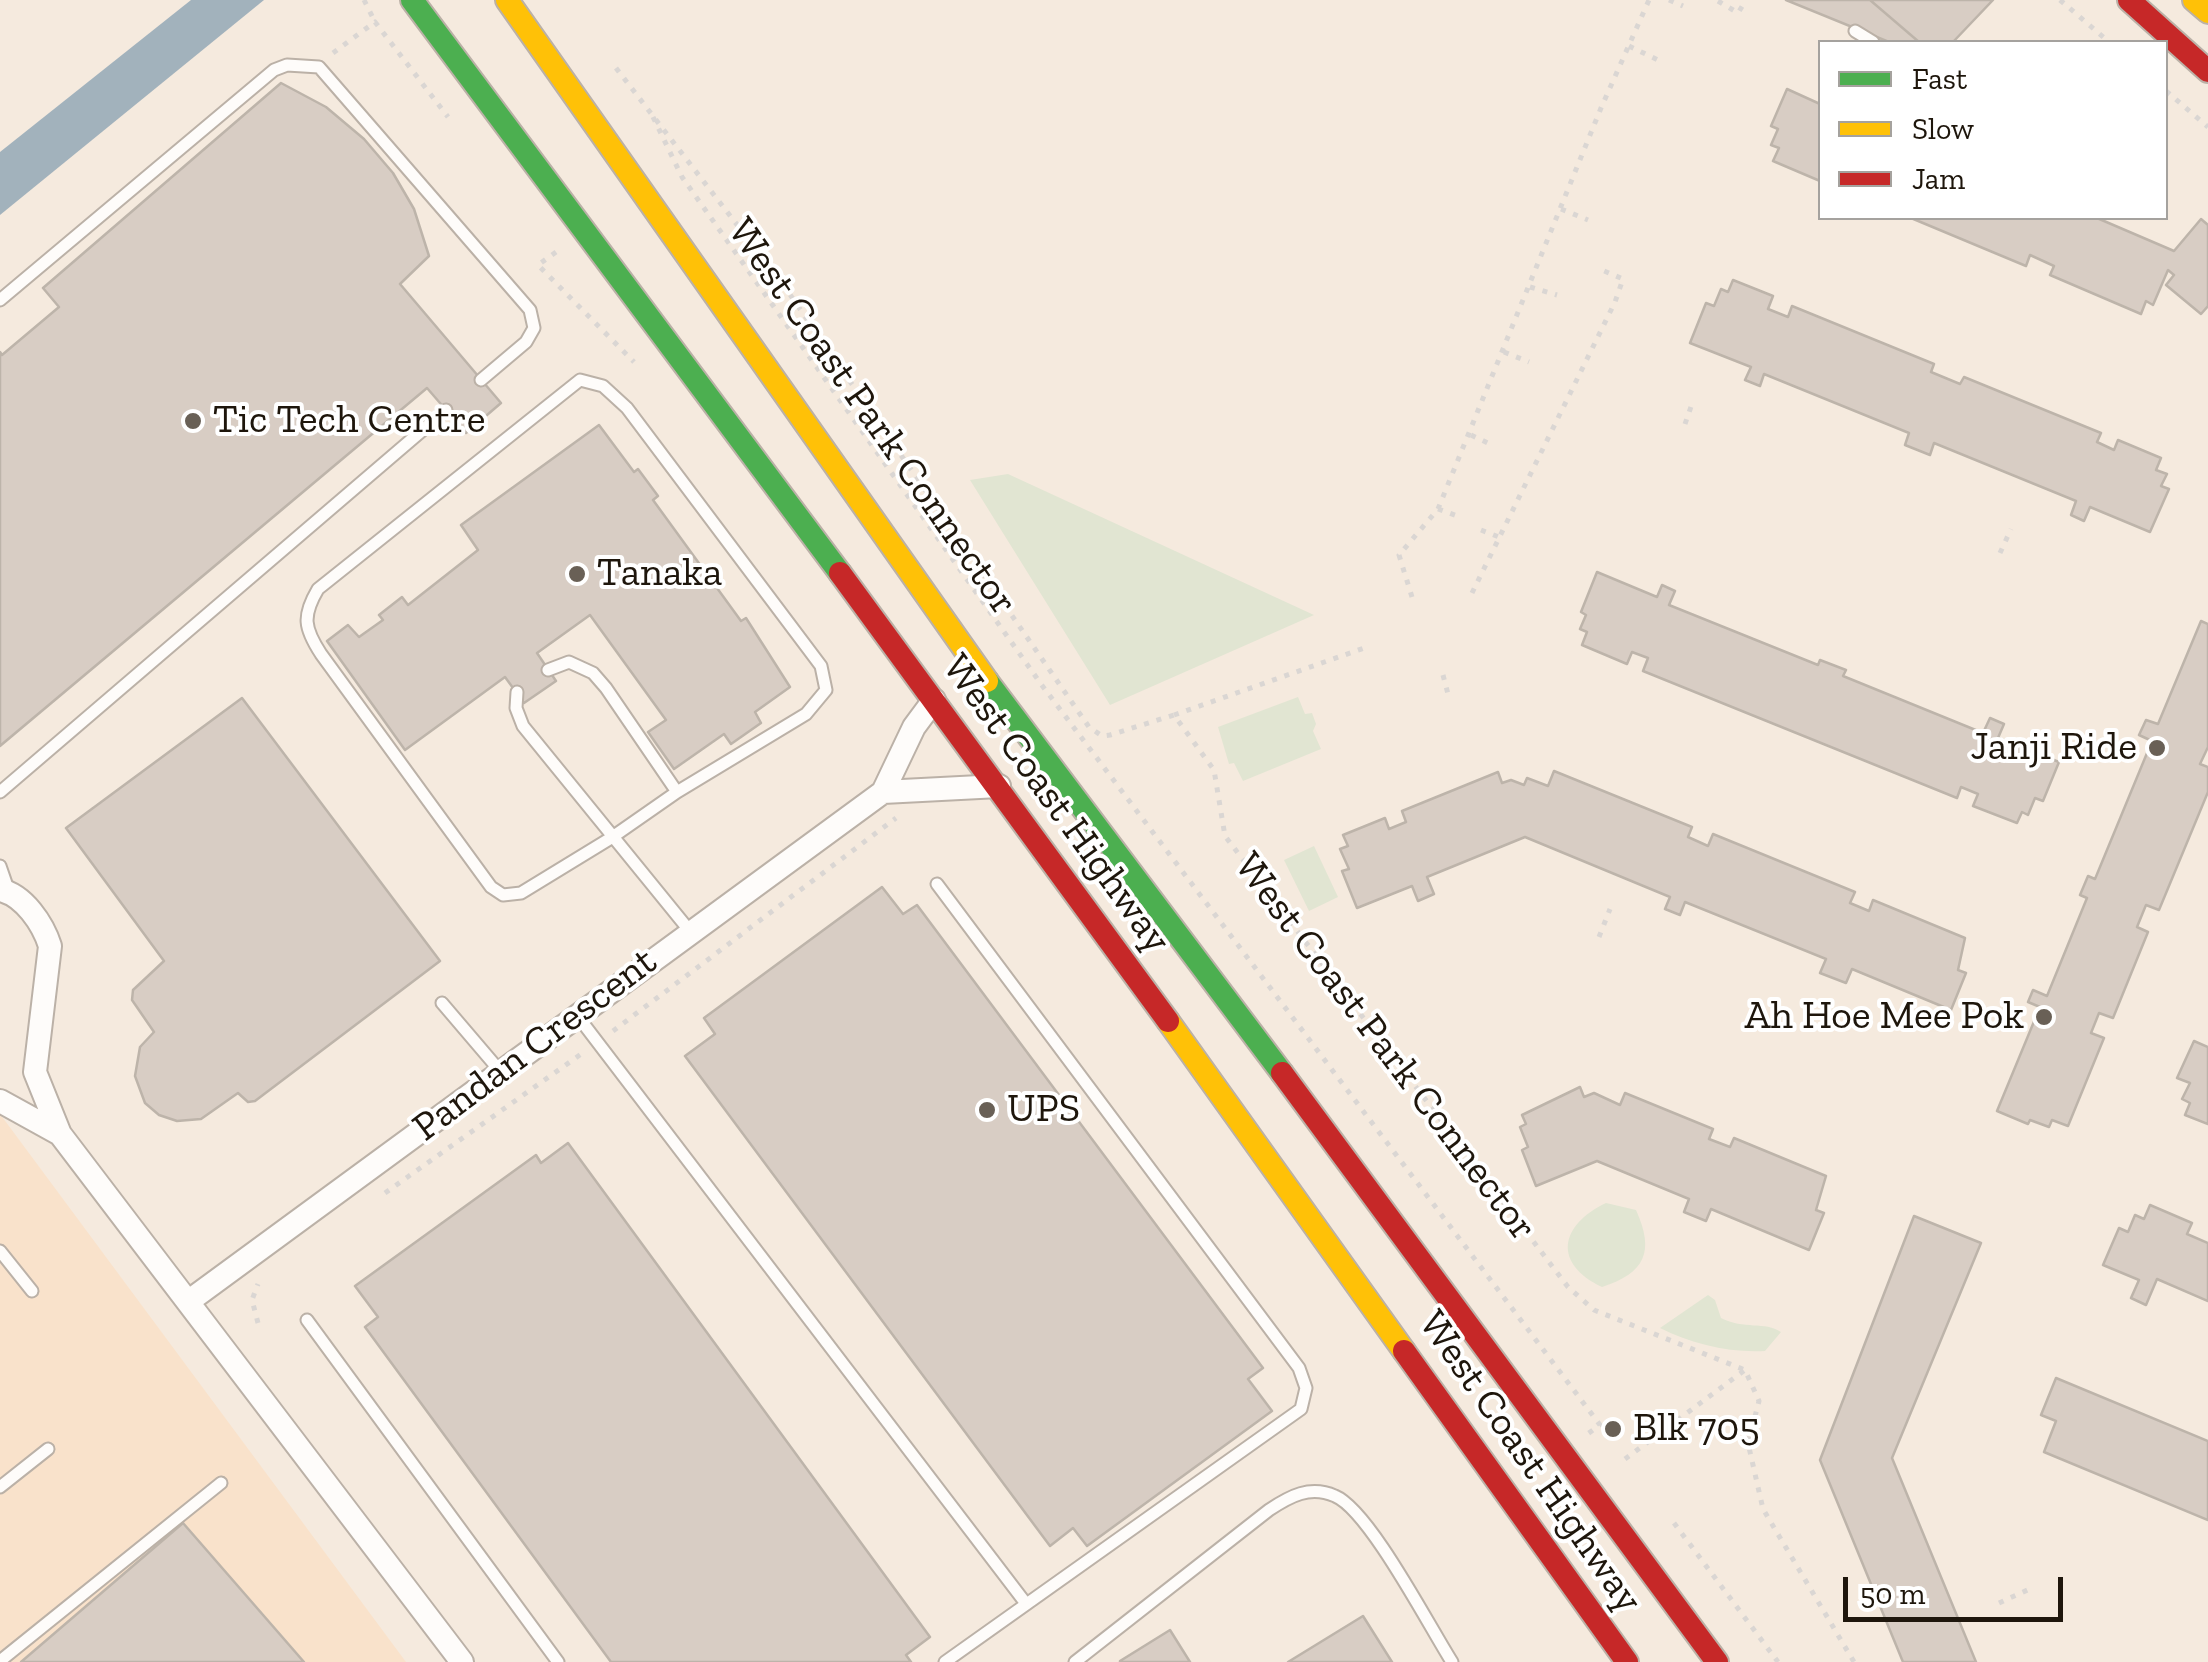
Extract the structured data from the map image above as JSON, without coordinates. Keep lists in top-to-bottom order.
{
  "streets": {
    "main road": ["West Coast Highway"],
    "street": ["Pandan Crescent"],
    "path": ["West Coast Park Connector"]
  },
  "crossings": [
    ["West Coast Highway", "Pandan Crescent"]
  ],
  "places": [
    "Tic Tech Centre",
    "Tanaka",
    "Janji Ride",
    "Ah Hoe Mee Pok",
    "UPS",
    "Blk 705"
  ],
  "legend": ["Fast", "Slow", "Jam"],
  "scale_bar": "50 m"
}
